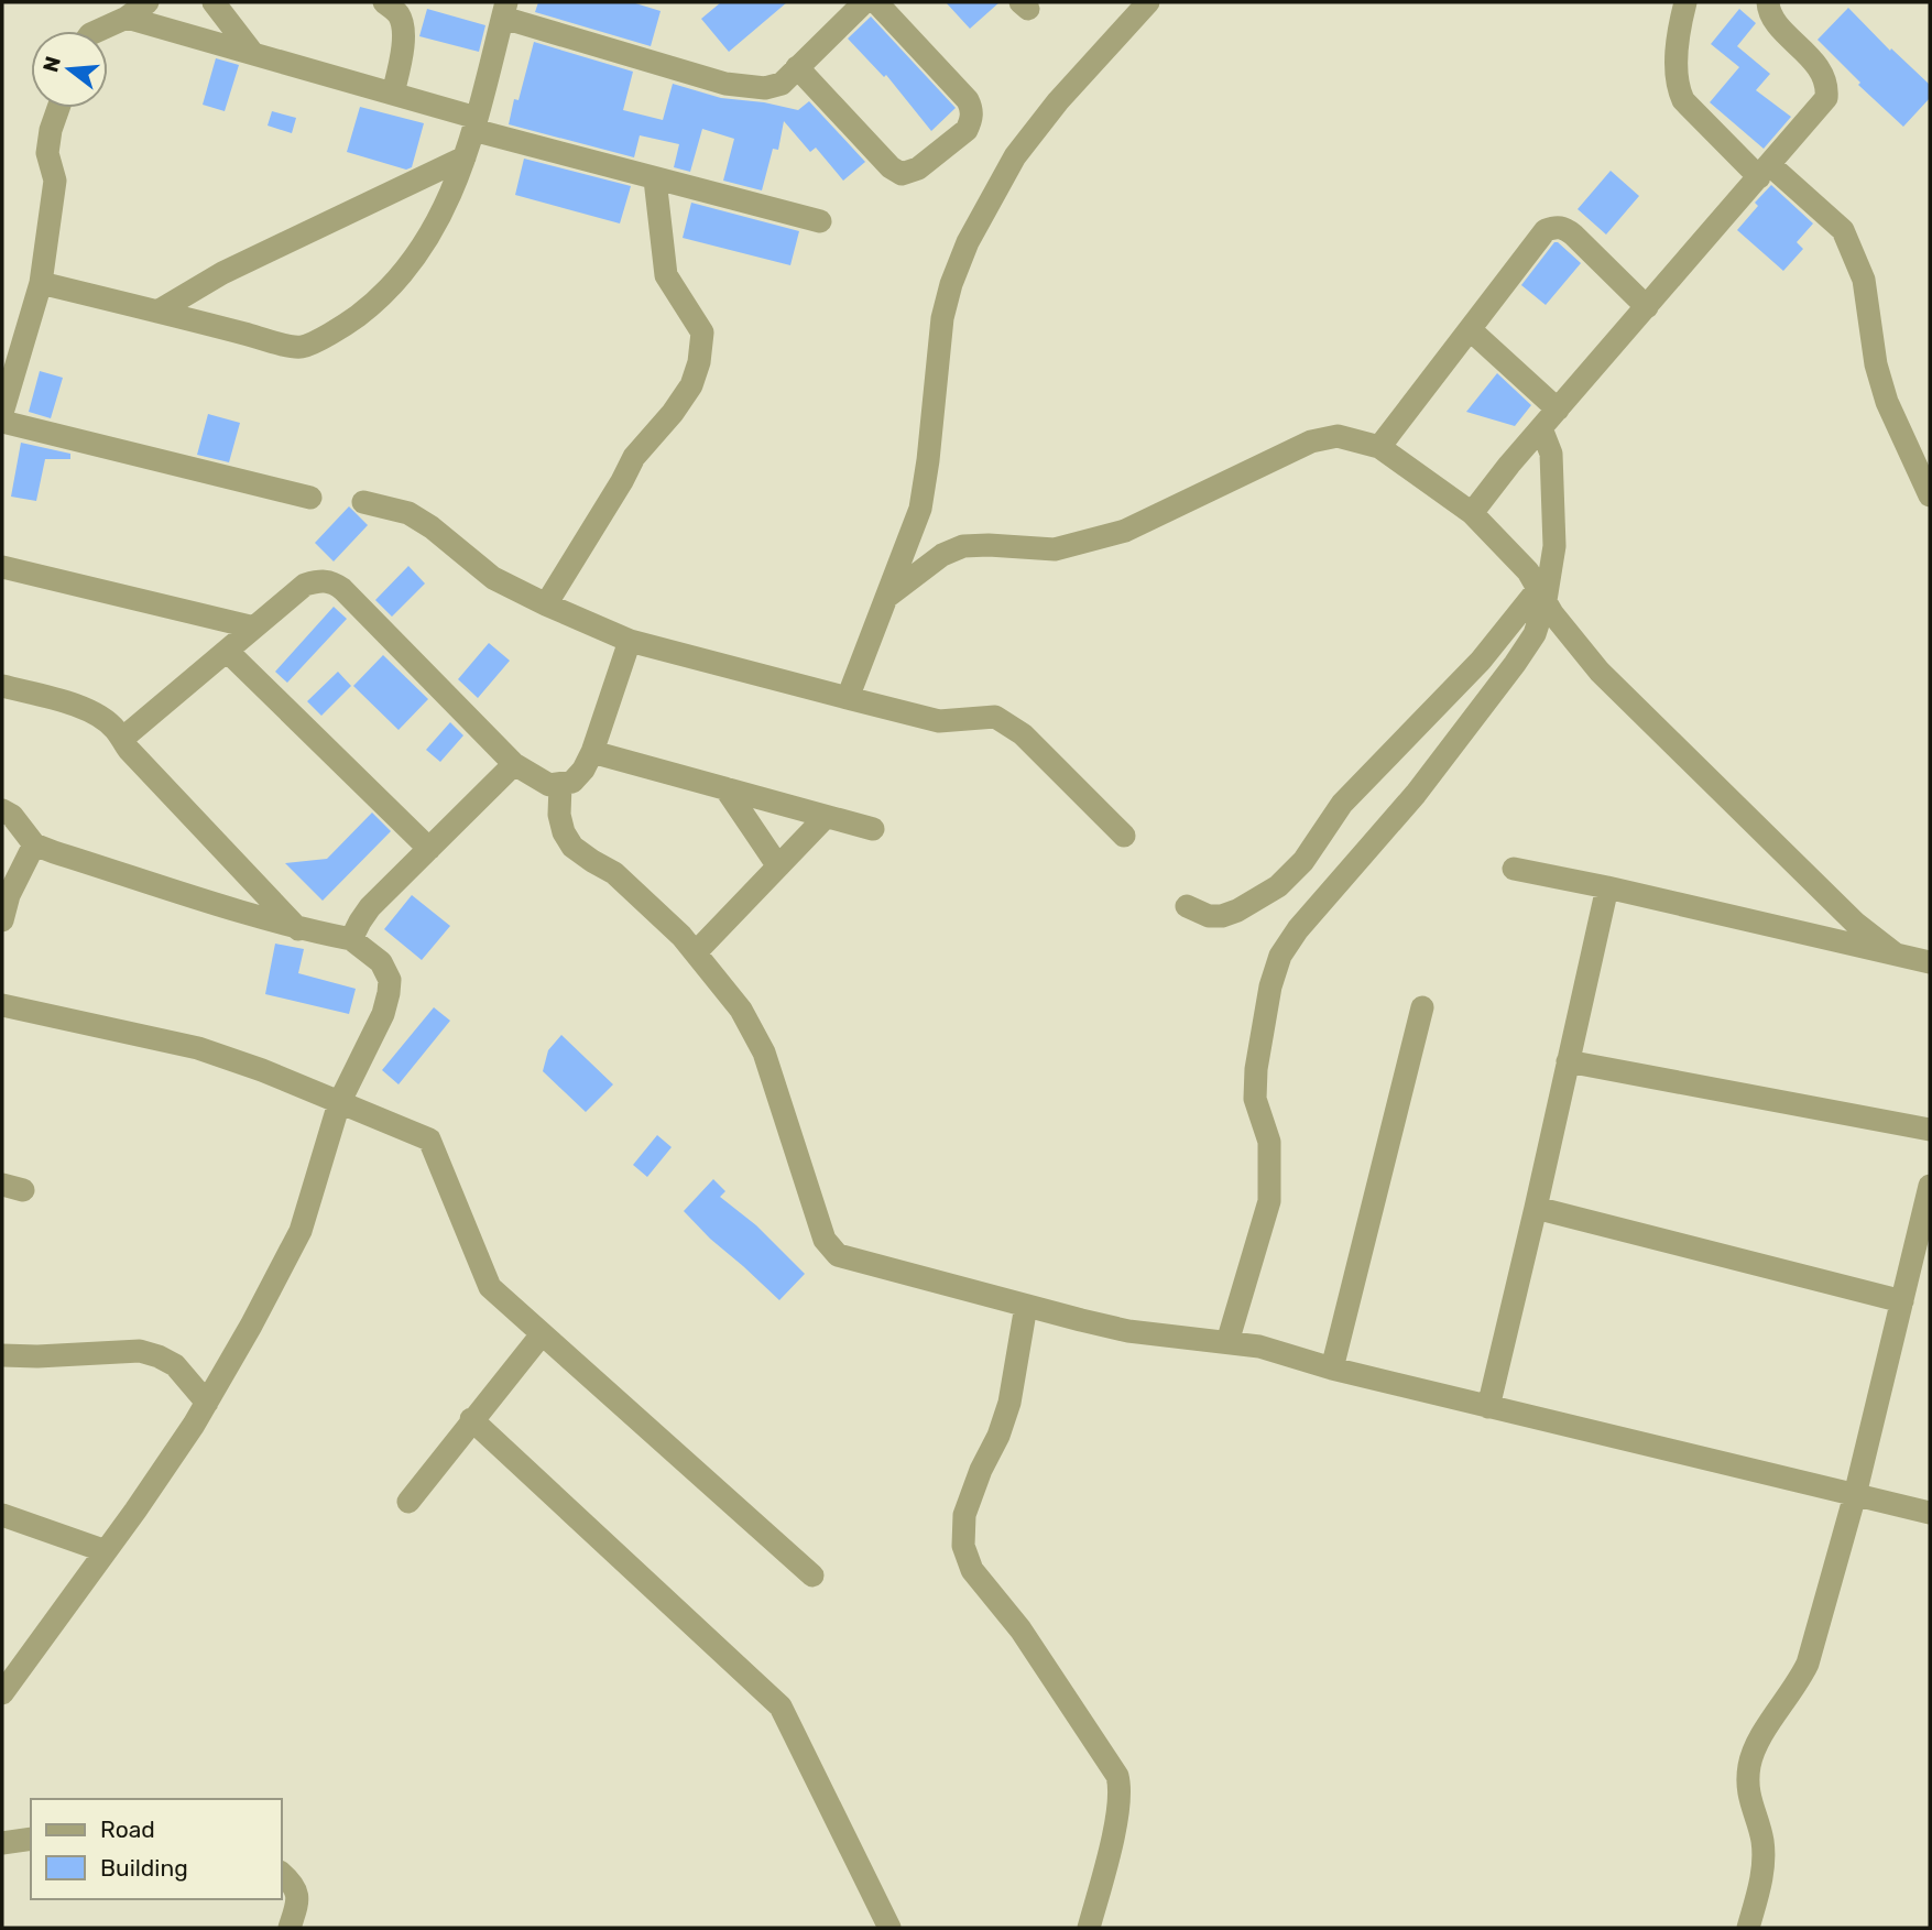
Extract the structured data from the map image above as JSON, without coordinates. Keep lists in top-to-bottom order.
{
  "legend": ["Road", "Building"],
  "north": "left"
}
